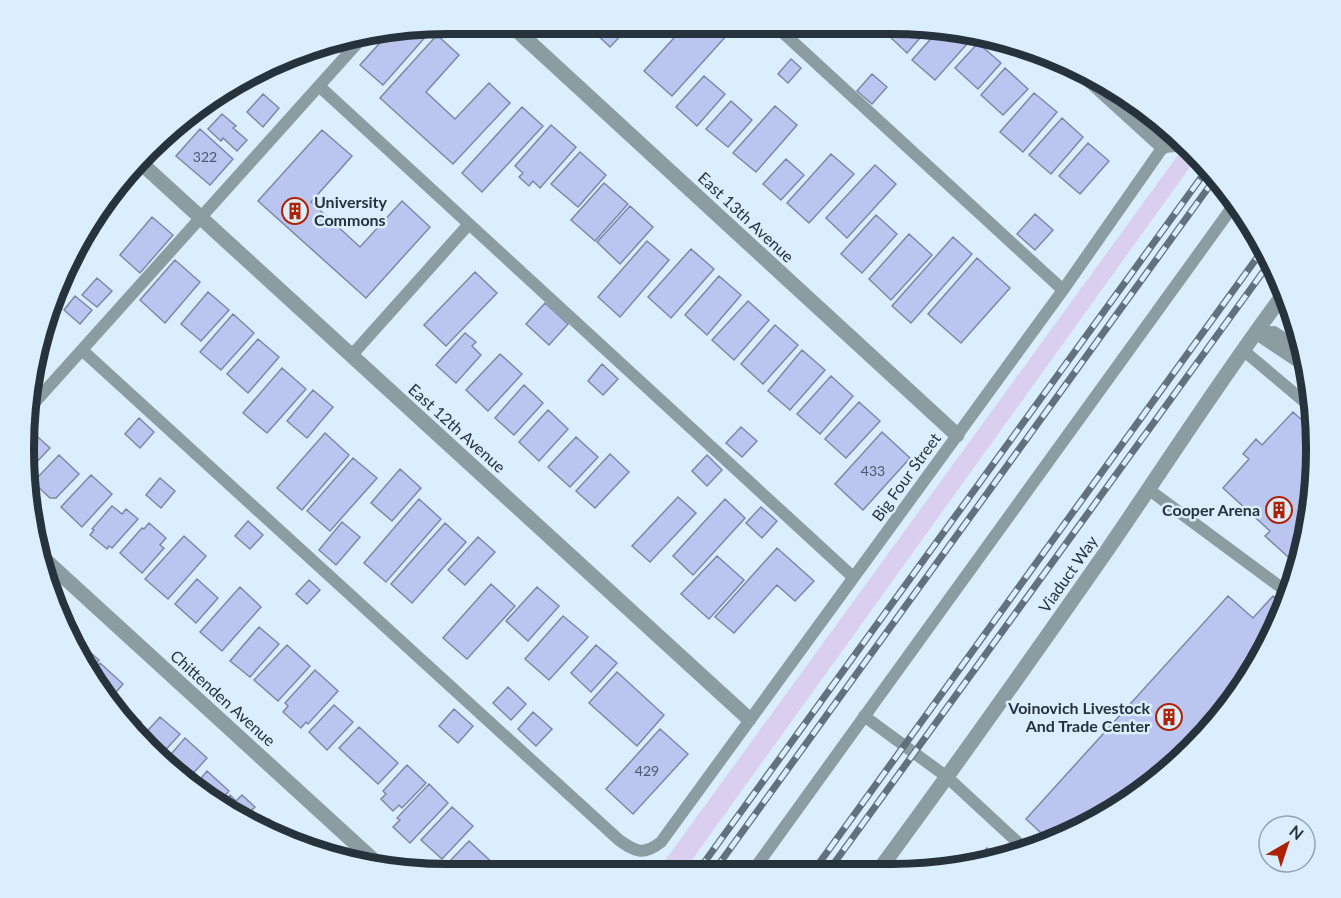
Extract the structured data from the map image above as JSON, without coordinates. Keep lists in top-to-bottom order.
{
  "streets": {
    "street": [
      "East 13th Avenue",
      "East 12th Avenue",
      "Viaduct Way",
      "Chittenden Avenue"
    ],
    "lane": ["Big Four Street"]
  },
  "crossings": [
    ["East 13th Avenue", "Big Four Street"],
    ["East 12th Avenue", "Big Four Street"]
  ],
  "places": {
    "building": ["University Commons", "Cooper Arena", "Voinovich Livestock And Trade Center"]
  },
  "house_numbers": ["322", "433", "429"],
  "north": "top right"
}
